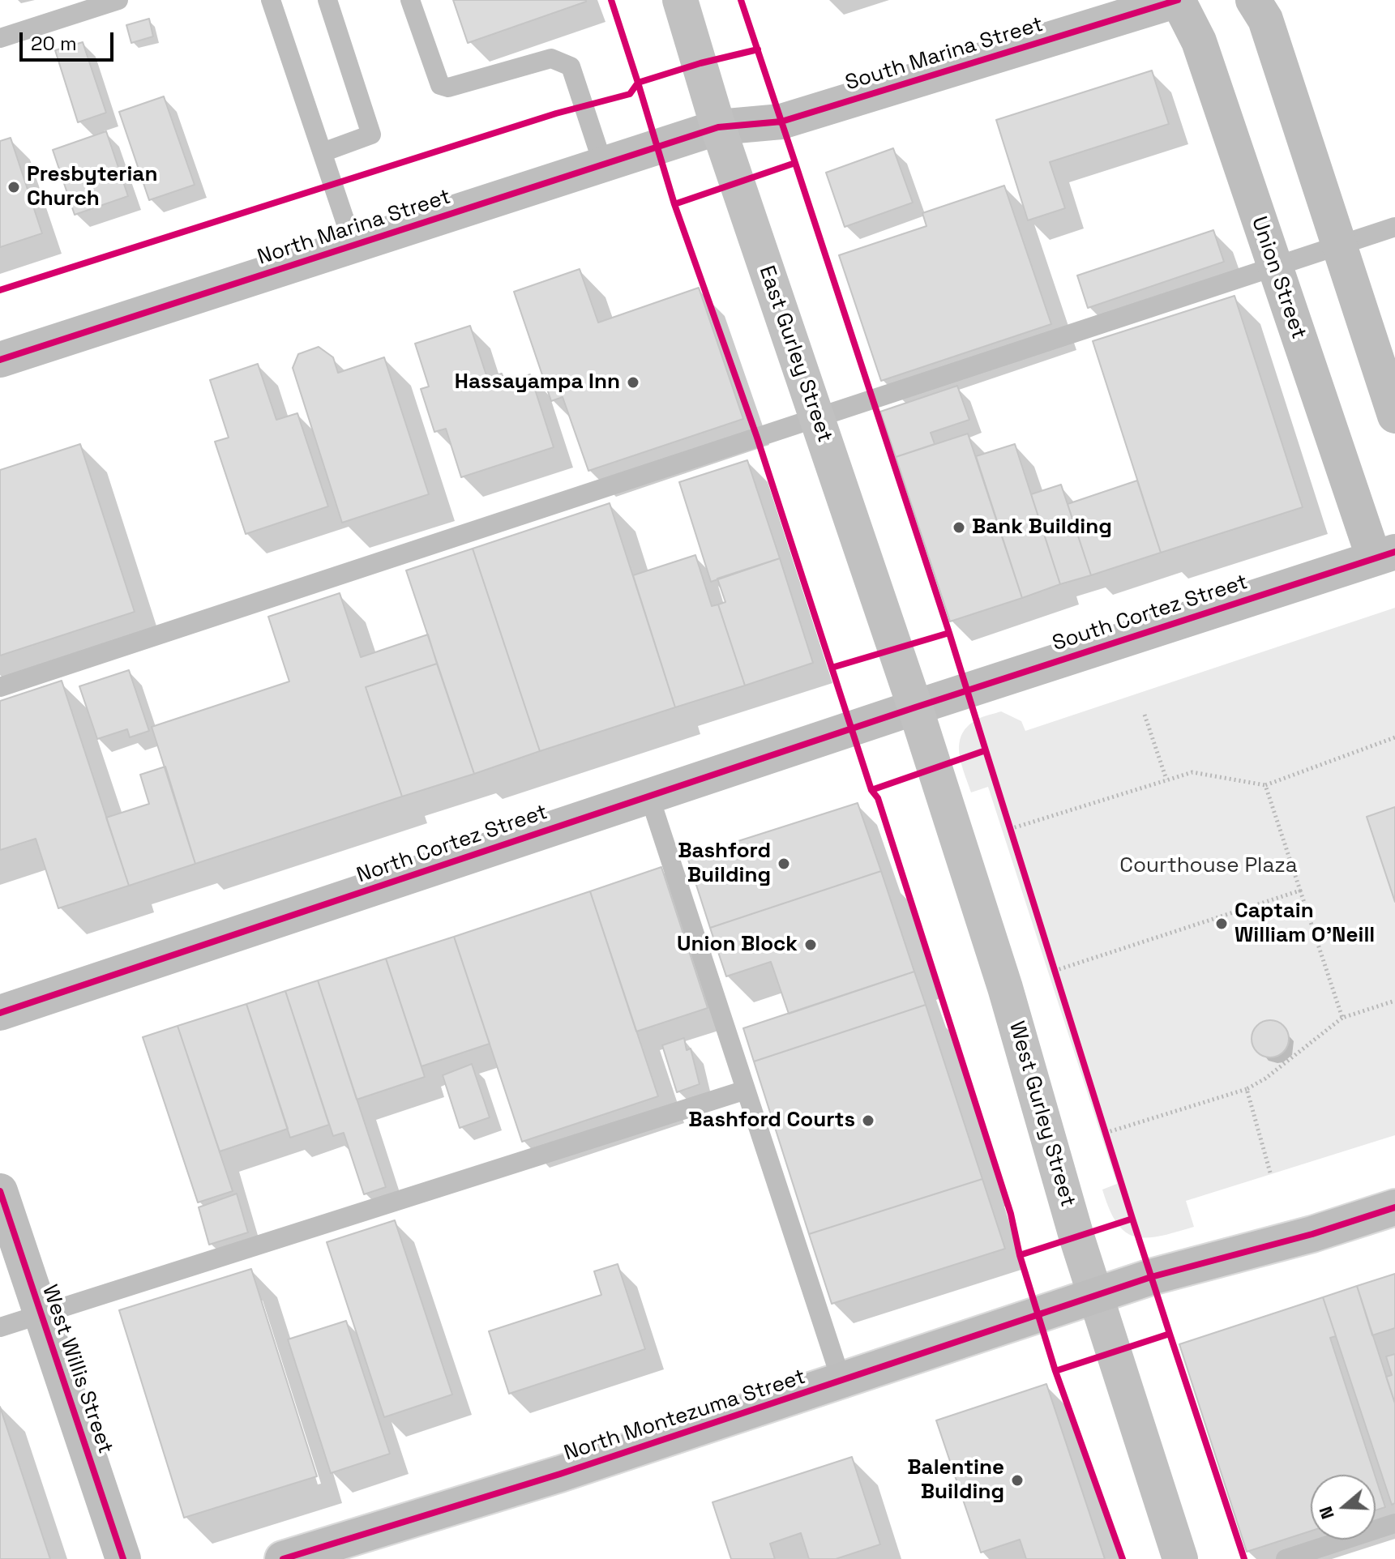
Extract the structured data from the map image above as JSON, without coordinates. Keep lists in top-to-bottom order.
{
  "streets": {
    "main road": ["East Gurley Street", "West Gurley Street", "North Montezuma Street"],
    "street": [
      "South Marina Street",
      "North Marina Street",
      "Union Street",
      "South Cortez Street",
      "North Cortez Street",
      "West Willis Street"
    ]
  },
  "crossings": [
    ["South Marina Street", "North Marina Street"],
    ["South Marina Street", "Union Street"],
    ["South Marina Street", "East Gurley Street"],
    ["North Marina Street", "East Gurley Street"],
    ["Union Street", "South Cortez Street"],
    ["East Gurley Street", "South Cortez Street"],
    ["East Gurley Street", "North Cortez Street"],
    ["East Gurley Street", "West Gurley Street"],
    ["South Cortez Street", "North Cortez Street"],
    ["South Cortez Street", "West Gurley Street"],
    ["North Cortez Street", "West Gurley Street"],
    ["West Gurley Street", "North Montezuma Street"]
  ],
  "parks": ["Courthouse Plaza"],
  "places": [
    "Presbyterian Church",
    "Hassayampa Inn",
    "Bank Building",
    "Bashford Building",
    "Captain William O’Neill",
    "Union Block",
    "Bashford Courts",
    "Balentine Building"
  ],
  "scale_bar": "20 m",
  "north": "left"
}
